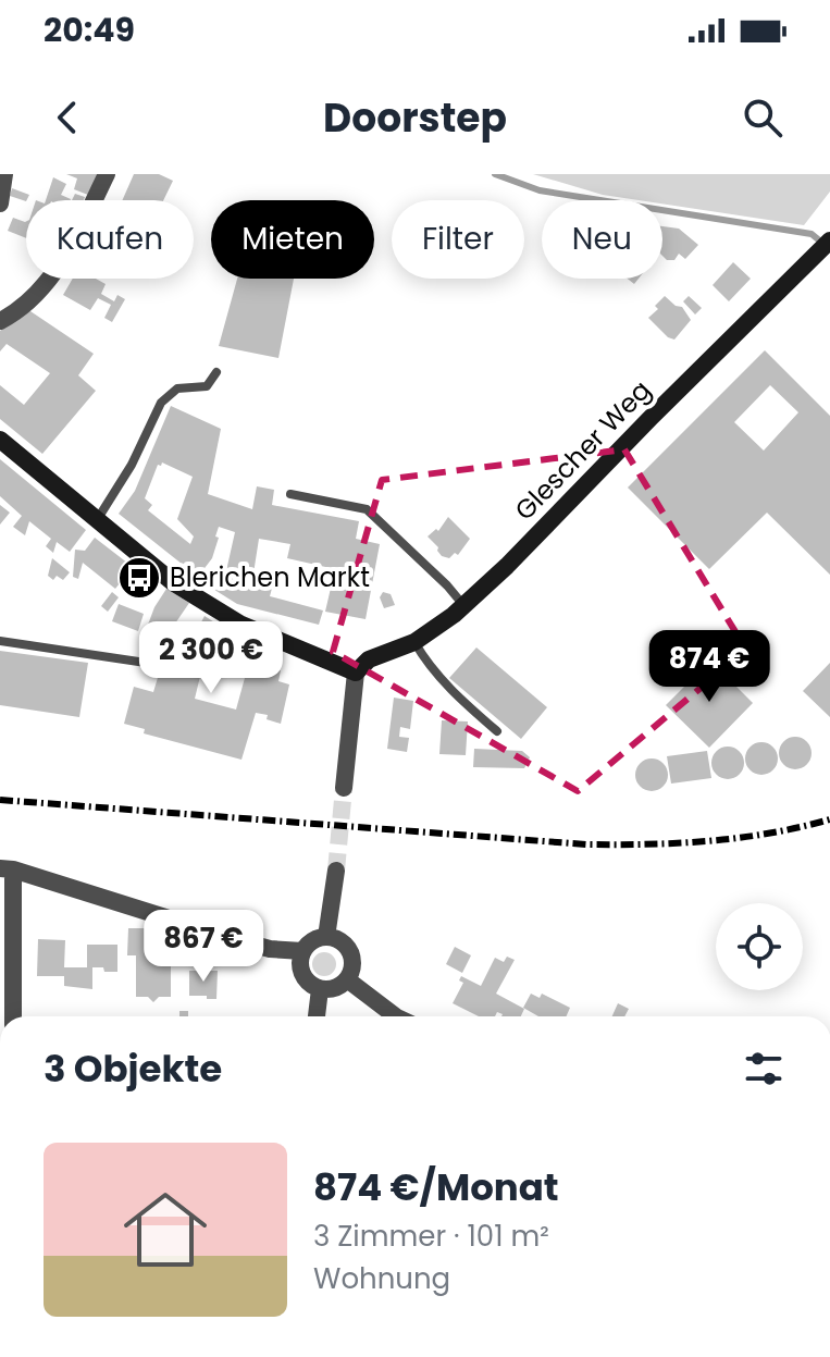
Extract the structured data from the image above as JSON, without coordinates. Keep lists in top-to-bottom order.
{
  "streets": {
    "street": ["Glescher Weg"]
  },
  "places": {
    "bus stop": ["Blerichen Markt"]
  },
  "page": {
    "status": "20:49",
    "header": "Doorstep",
    "chip": [
      "Kaufen",
      "Mieten",
      "Filter",
      "Neu"
    ],
    "price": ["2 300 €", "874 €", "867 €"],
    "heading": "3 Objekte",
    "list": [
      {
        "name": "874 €/Monat",
        "note": "3 Zimmer · 101 m² · Wohnung"
      }
    ]
  }
}
